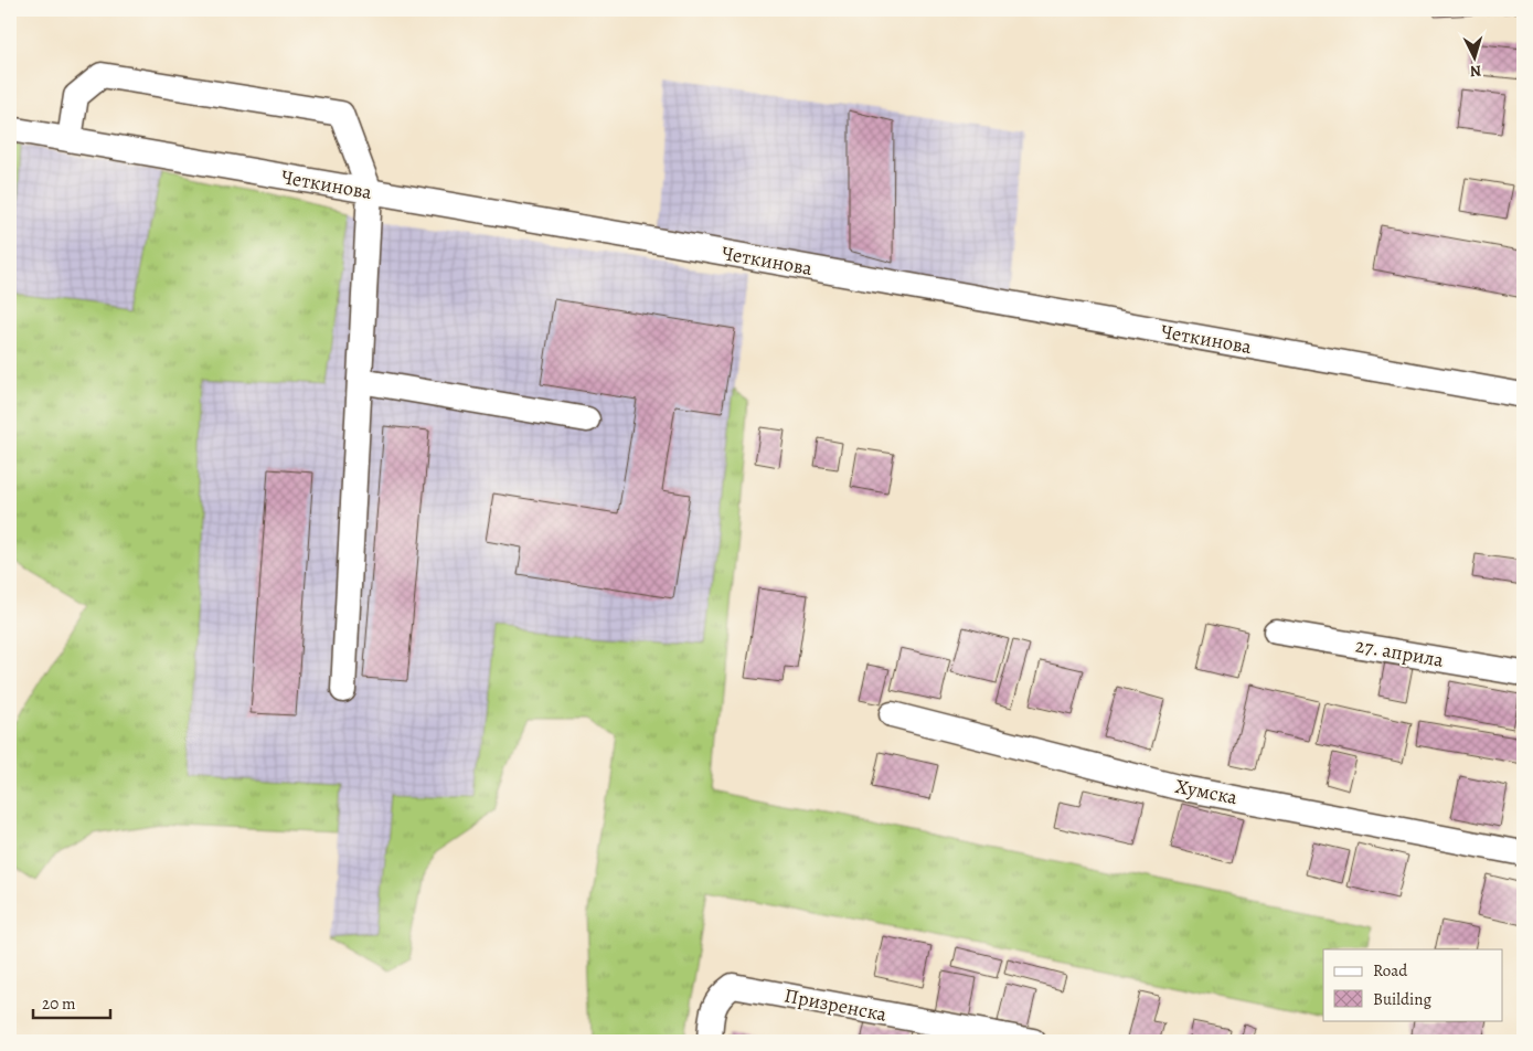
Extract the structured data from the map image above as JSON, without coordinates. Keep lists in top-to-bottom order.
{
  "streets": {
    "street": [
      "Четкинова",
      "27. априла",
      "Хумска",
      "Призренска"
    ]
  },
  "legend": ["Road", "Building"],
  "scale_bar": "20 m",
  "north": "bottom"
}
